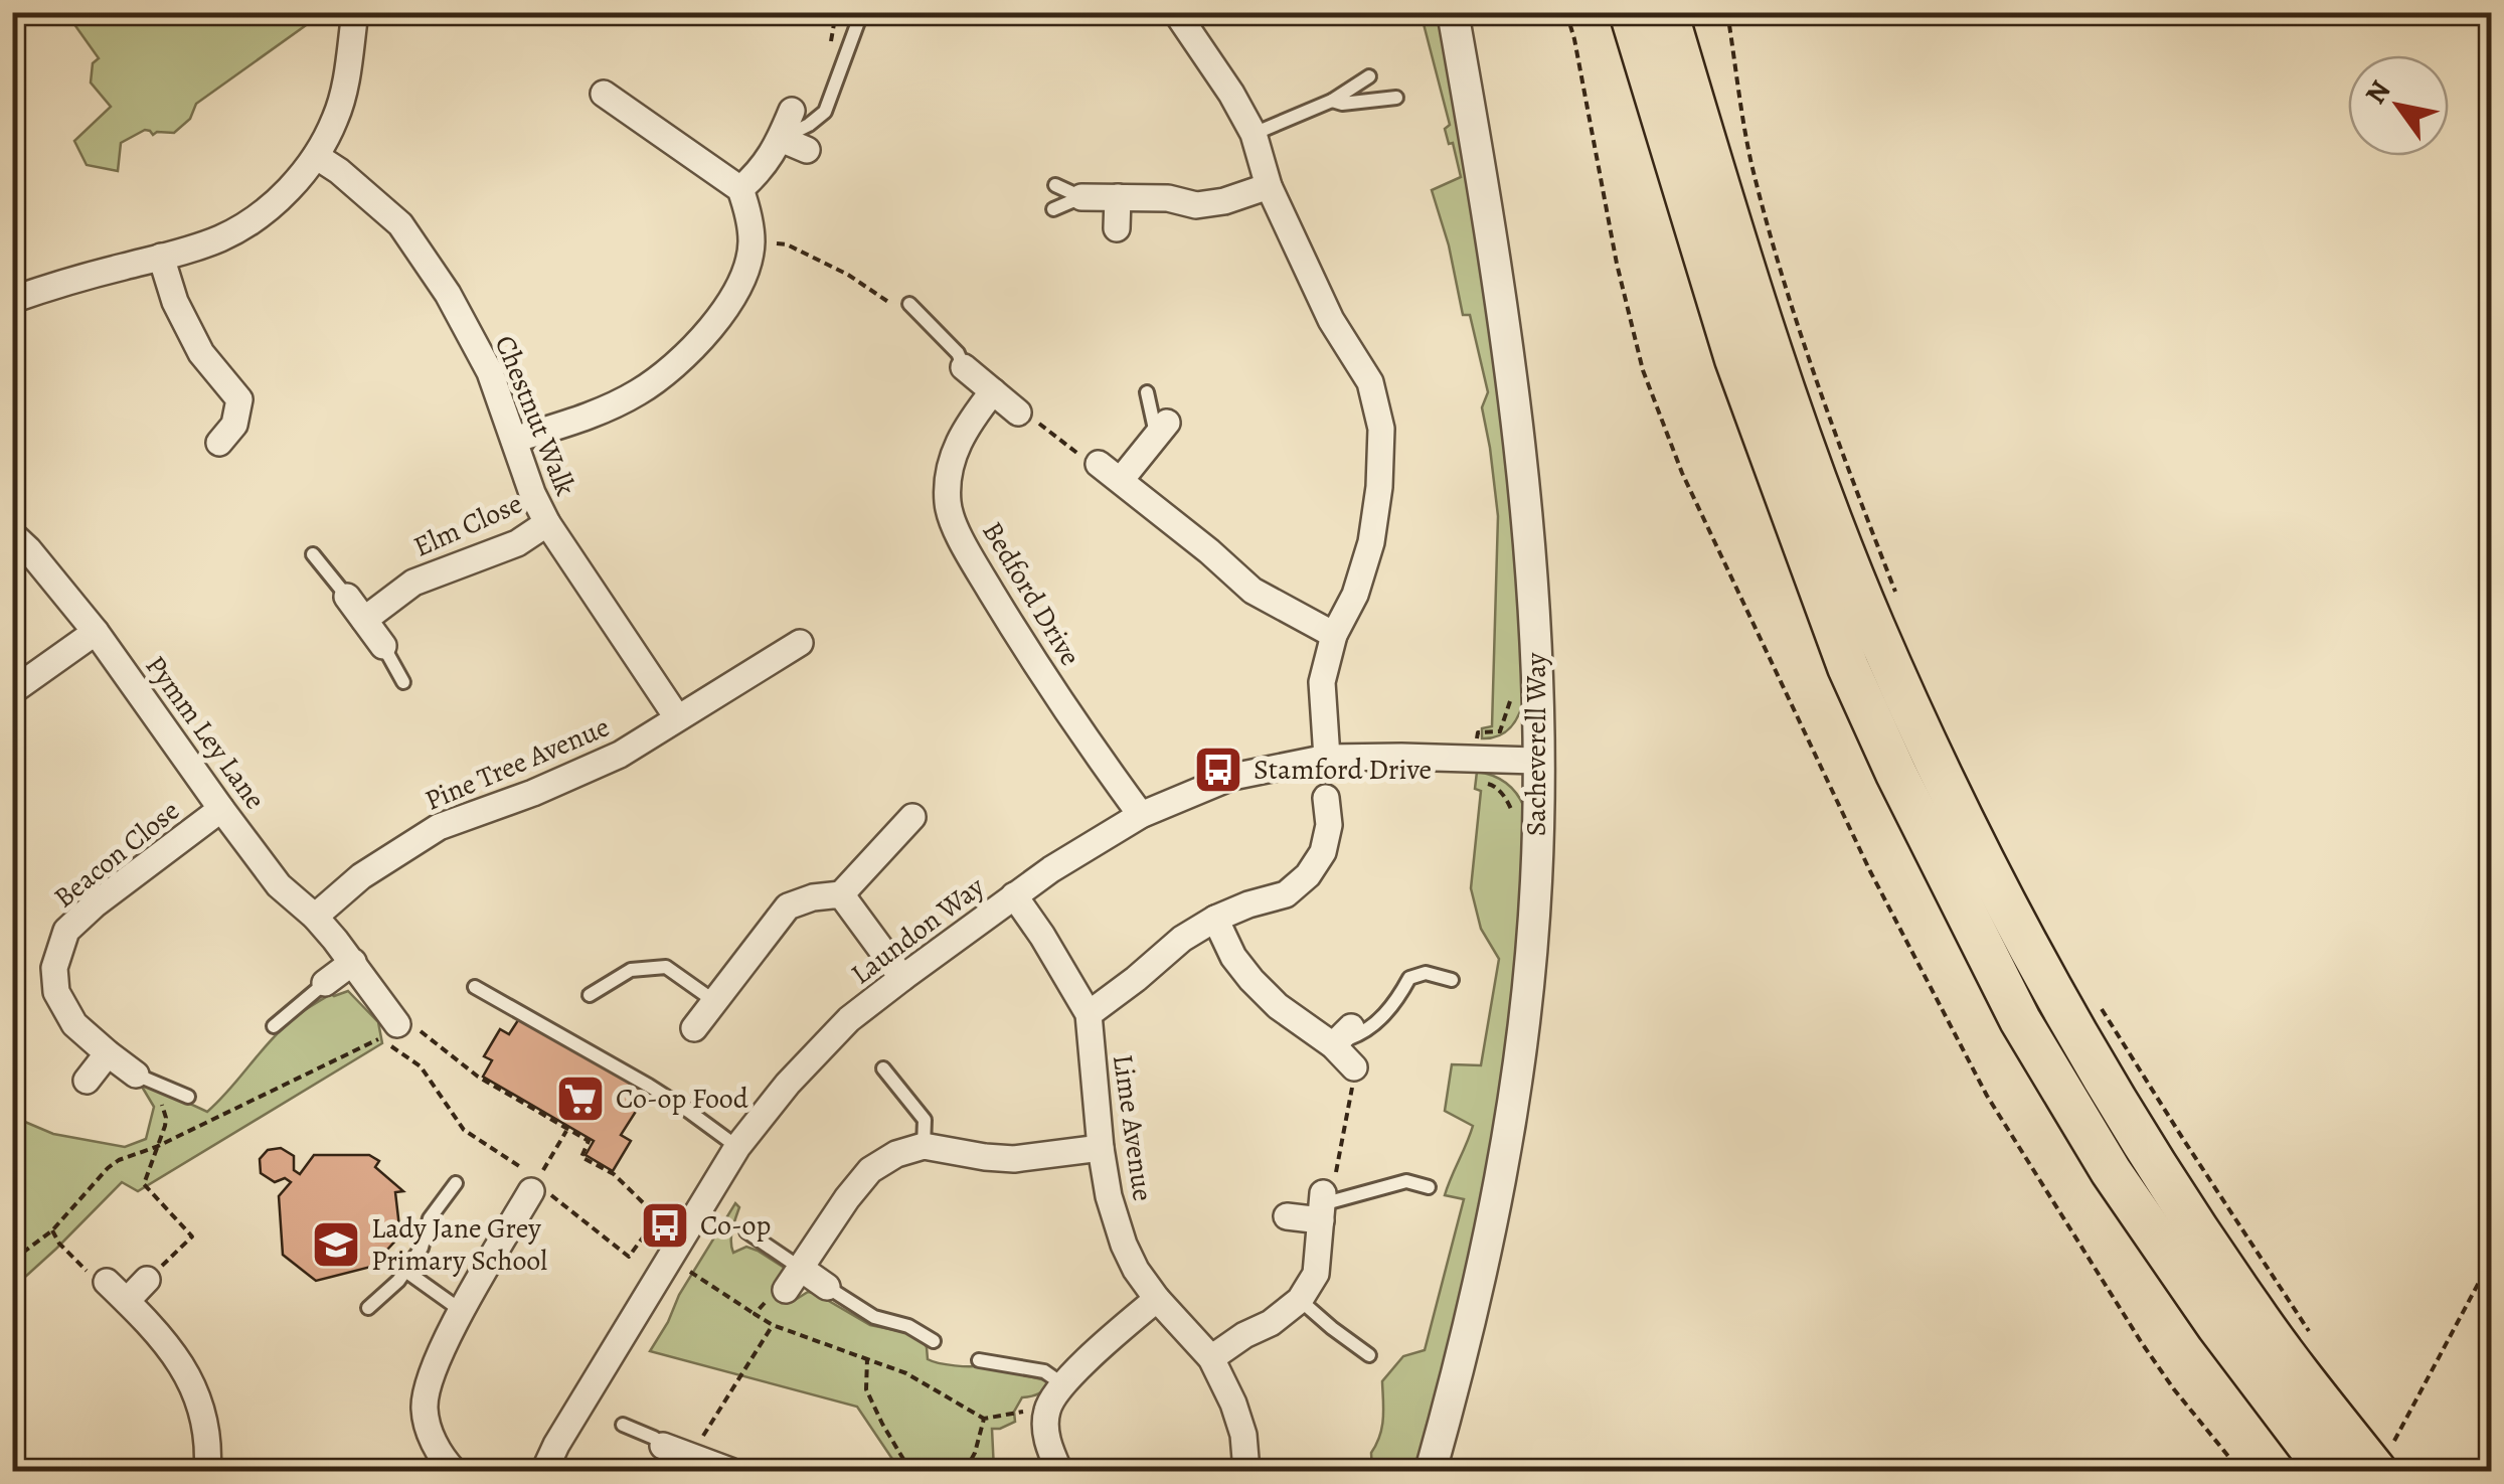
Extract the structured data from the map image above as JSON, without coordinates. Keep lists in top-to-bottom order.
{
  "streets": {
    "street": [
      "Chestnut Walk",
      "Elm Close",
      "Bedford Drive",
      "Pymm Ley Lane",
      "Sacheverell Way",
      "Pine Tree Avenue",
      "Beacon Close",
      "Laundon Way",
      "Lime Avenue"
    ]
  },
  "crossings": [
    ["Chestnut Walk", "Elm Close"],
    ["Chestnut Walk", "Pine Tree Avenue"],
    ["Bedford Drive", "Laundon Way"],
    ["Pymm Ley Lane", "Pine Tree Avenue"],
    ["Pymm Ley Lane", "Beacon Close"],
    ["Sacheverell Way", "Laundon Way"],
    ["Laundon Way", "Lime Avenue"]
  ],
  "places": {
    "bus stop": ["Stamford Drive", "Co-op"],
    "supermarket": ["Co-op Food"],
    "school or university": ["Lady Jane Grey Primary School"]
  },
  "north": "top left"
}
